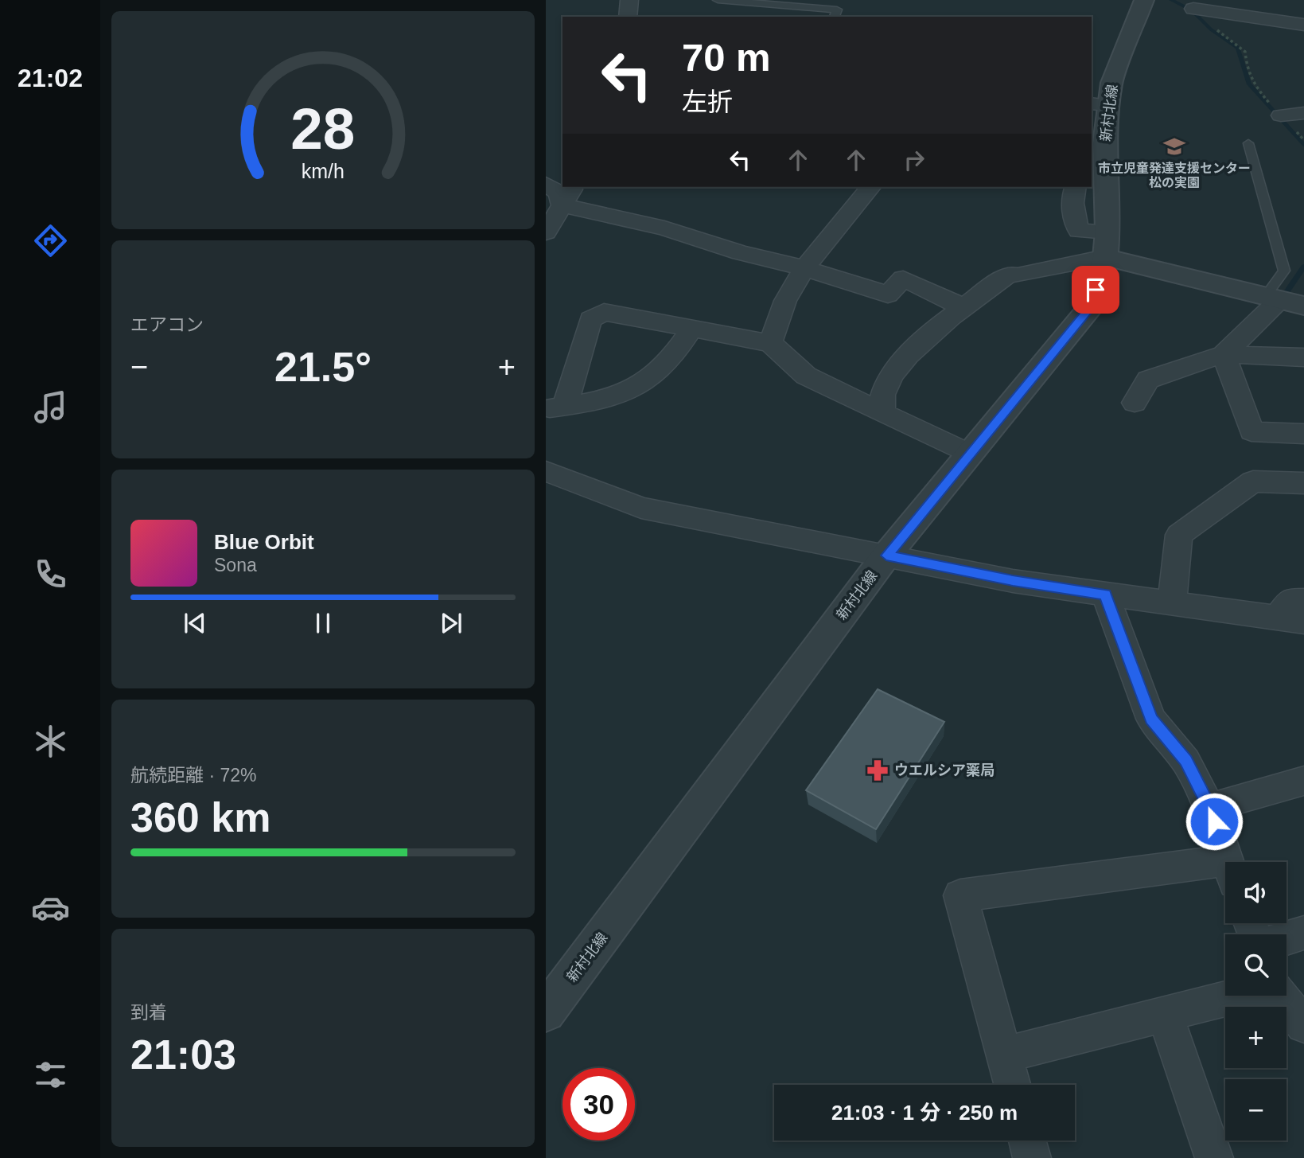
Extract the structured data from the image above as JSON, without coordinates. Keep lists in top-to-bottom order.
{
  "streets": {
    "street": ["新村北線"]
  },
  "places": {
    "school or university": ["市立児童発達支援センター 松の実園"],
    "pharmacy": ["ウエルシア薬局"]
  },
  "page": {
    "tabs": "21:02",
    "turn": ["70 m", "左折"],
    "tile": [
      "エアコン",
      ["航続距離 · 72%", "360 km"],
      ["到着", "21:03"]
    ],
    "heat": ["−", "21.5°", "+"],
    "song": ["Blue Orbit", "Sona"],
    "map_buttons": ["+", "−"],
    "limit": "30",
    "trip": "21:03 · 1 分 · 250 m",
    "gauge": ["28", "km/h"]
  }
}
